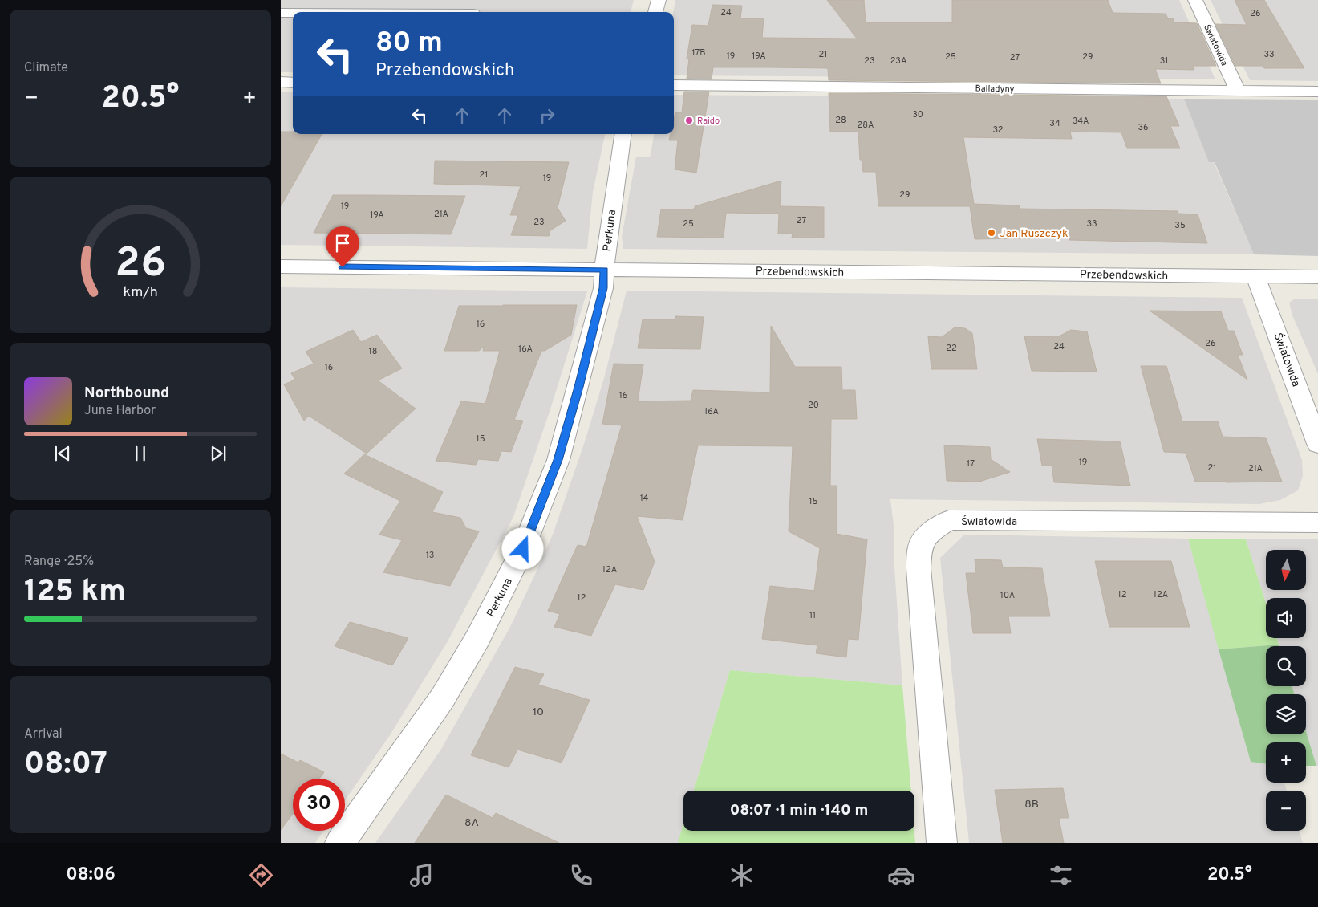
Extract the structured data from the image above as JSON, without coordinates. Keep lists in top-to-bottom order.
{
  "streets": {
    "street": [
      "Światowida",
      "Balladyny",
      "Perkuna",
      "Przebendowskich"
    ]
  },
  "crossings": [
    ["Światowida", "Balladyny"],
    ["Światowida", "Przebendowskich"],
    ["Perkuna", "Przebendowskich"]
  ],
  "places": ["Raido", "Jan Ruszczyk"],
  "house_numbers": [
    "24",
    "26",
    "17B",
    "21",
    "33",
    "19",
    "19A",
    "25",
    "29",
    "27",
    "23",
    "23A",
    "31",
    "30",
    "28",
    "34A",
    "34",
    "28A",
    "36",
    "32",
    "21",
    "19",
    "29",
    "19",
    "21A",
    "19A",
    "27",
    "23",
    "25",
    "33",
    "35",
    "16",
    "26",
    "24",
    "22",
    "16A",
    "18",
    "16",
    "16",
    "20",
    "16A",
    "15",
    "19",
    "17",
    "21",
    "21A",
    "14",
    "15",
    "13",
    "12A",
    "12",
    "12A",
    "10A",
    "12",
    "11",
    "10",
    "8B",
    "8A"
  ],
  "north": "bottom",
  "page": {
    "tile": [
      "Climate",
      ["Range · 25%", "125 km"],
      ["Arrival", "08:07"]
    ],
    "turn": ["80 m", "Przebendowskich"],
    "heat": ["−", "20.5°", "+"],
    "song": ["Northbound", "June Harbor"],
    "map_buttons": ["+", "−"],
    "limit": "30",
    "trip": "08:07 · 1 min · 140 m",
    "tabs": ["08:06", "20.5°"],
    "gauge": ["26", "km/h"]
  }
}
